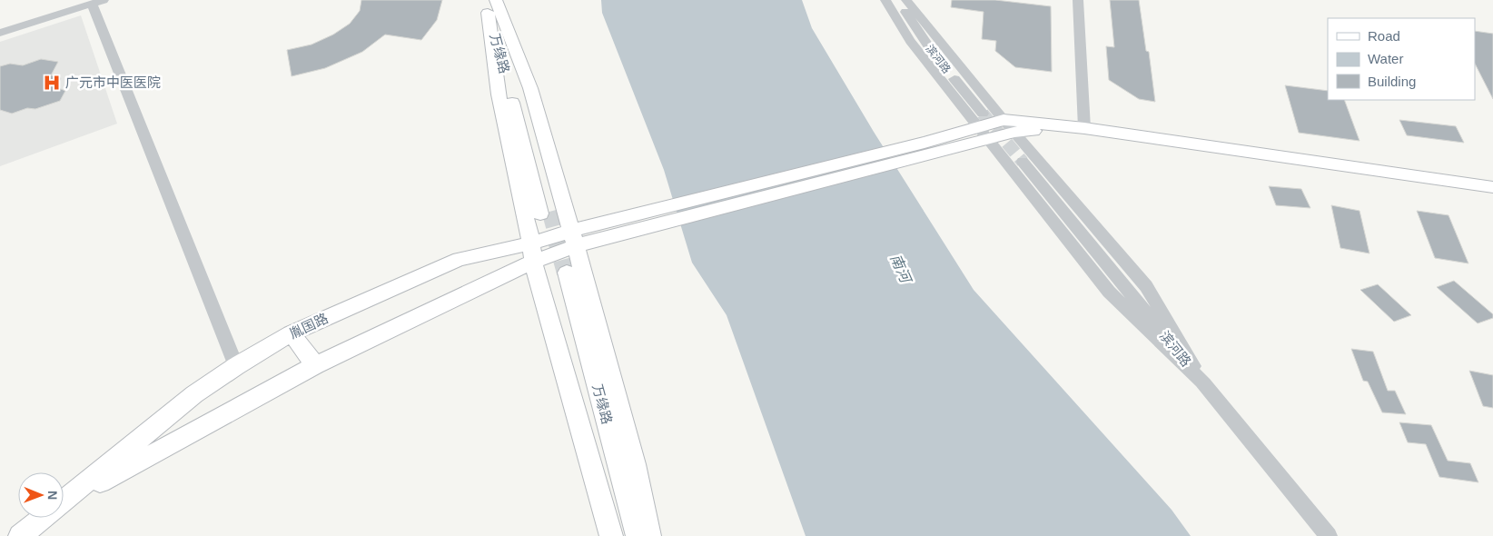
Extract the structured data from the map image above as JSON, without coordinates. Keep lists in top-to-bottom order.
{
  "streets": {
    "main road": ["万缘路", "胤国路"],
    "street": ["滨河路"]
  },
  "water": ["南河"],
  "places": {
    "hospital": ["广元市中医医院"]
  },
  "legend": ["Road", "Water", "Building"],
  "north": "right"
}
